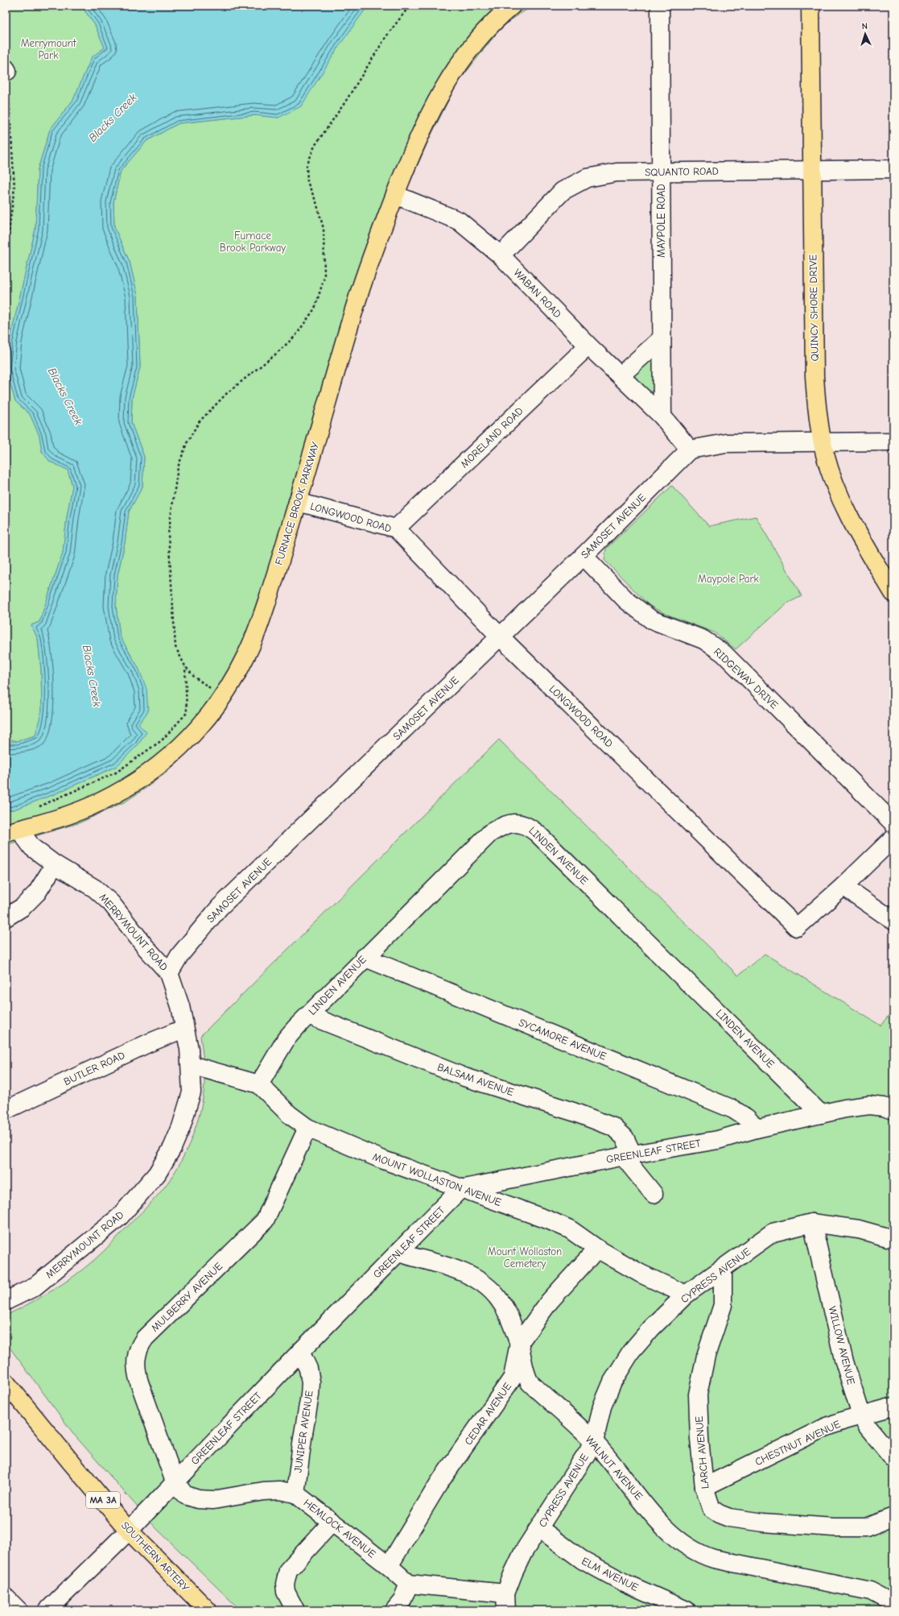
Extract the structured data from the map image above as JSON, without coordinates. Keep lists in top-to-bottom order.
{
  "streets": {
    "main road": [
      "QUINCY SHORE DRIVE",
      "FURNACE BROOK PARKWAY",
      "MA 3A",
      "SOUTHERN ARTERY"
    ],
    "street": [
      "SQUANTO ROAD",
      "MAYPOLE ROAD",
      "WABAN ROAD",
      "MORELAND ROAD",
      "LONGWOOD ROAD",
      "SAMOSET AVENUE",
      "RIDGEWAY DRIVE",
      "LINDEN AVENUE",
      "MERRYMOUNT ROAD",
      "SYCAMORE AVENUE",
      "BUTLER ROAD",
      "BALSAM AVENUE",
      "GREENLEAF STREET",
      "MOUNT WOLLASTON AVENUE",
      "CYPRESS AVENUE",
      "MULBERRY AVENUE",
      "WILLOW AVENUE",
      "CEDAR AVENUE",
      "JUNIPER AVENUE",
      "CHESTNUT AVENUE",
      "LARCH AVENUE",
      "WALNUT AVENUE",
      "HEMLOCK AVENUE",
      "ELM AVENUE"
    ]
  },
  "crossings": [
    ["SQUANTO ROAD", "MAYPOLE ROAD"],
    ["SQUANTO ROAD", "WABAN ROAD"],
    ["SQUANTO ROAD", "QUINCY SHORE DRIVE"],
    ["MAYPOLE ROAD", "WABAN ROAD"],
    ["WABAN ROAD", "MORELAND ROAD"],
    ["WABAN ROAD", "FURNACE BROOK PARKWAY"],
    ["MORELAND ROAD", "LONGWOOD ROAD"],
    ["FURNACE BROOK PARKWAY", "LONGWOOD ROAD"],
    ["FURNACE BROOK PARKWAY", "MERRYMOUNT ROAD"],
    ["LONGWOOD ROAD", "SAMOSET AVENUE"],
    ["SAMOSET AVENUE", "RIDGEWAY DRIVE"],
    ["SAMOSET AVENUE", "MERRYMOUNT ROAD"],
    ["LINDEN AVENUE", "SYCAMORE AVENUE"],
    ["LINDEN AVENUE", "BALSAM AVENUE"],
    ["LINDEN AVENUE", "GREENLEAF STREET"],
    ["LINDEN AVENUE", "MOUNT WOLLASTON AVENUE"],
    ["MERRYMOUNT ROAD", "BUTLER ROAD"],
    ["MERRYMOUNT ROAD", "MOUNT WOLLASTON AVENUE"],
    ["SYCAMORE AVENUE", "GREENLEAF STREET"],
    ["BALSAM AVENUE", "GREENLEAF STREET"],
    ["GREENLEAF STREET", "MOUNT WOLLASTON AVENUE"],
    ["GREENLEAF STREET", "MULBERRY AVENUE"],
    ["GREENLEAF STREET", "JUNIPER AVENUE"],
    ["GREENLEAF STREET", "WALNUT AVENUE"],
    ["GREENLEAF STREET", "HEMLOCK AVENUE"],
    ["GREENLEAF STREET", "SOUTHERN ARTERY"],
    ["MOUNT WOLLASTON AVENUE", "CYPRESS AVENUE"],
    ["MOUNT WOLLASTON AVENUE", "MULBERRY AVENUE"],
    ["MOUNT WOLLASTON AVENUE", "CEDAR AVENUE"],
    ["CYPRESS AVENUE", "WILLOW AVENUE"],
    ["CYPRESS AVENUE", "LARCH AVENUE"],
    ["CYPRESS AVENUE", "WALNUT AVENUE"],
    ["CYPRESS AVENUE", "ELM AVENUE"],
    ["MULBERRY AVENUE", "HEMLOCK AVENUE"],
    ["WILLOW AVENUE", "CHESTNUT AVENUE"],
    ["CEDAR AVENUE", "WALNUT AVENUE"],
    ["CEDAR AVENUE", "HEMLOCK AVENUE"],
    ["JUNIPER AVENUE", "HEMLOCK AVENUE"],
    ["CHESTNUT AVENUE", "LARCH AVENUE"]
  ],
  "water": ["Blacks Creek"],
  "parks": [
    "Merrymount Park",
    "Furnace Brook Parkway",
    "Maypole Park",
    "Mount Wollaston Cemetery"
  ],
  "north": "top"
}
